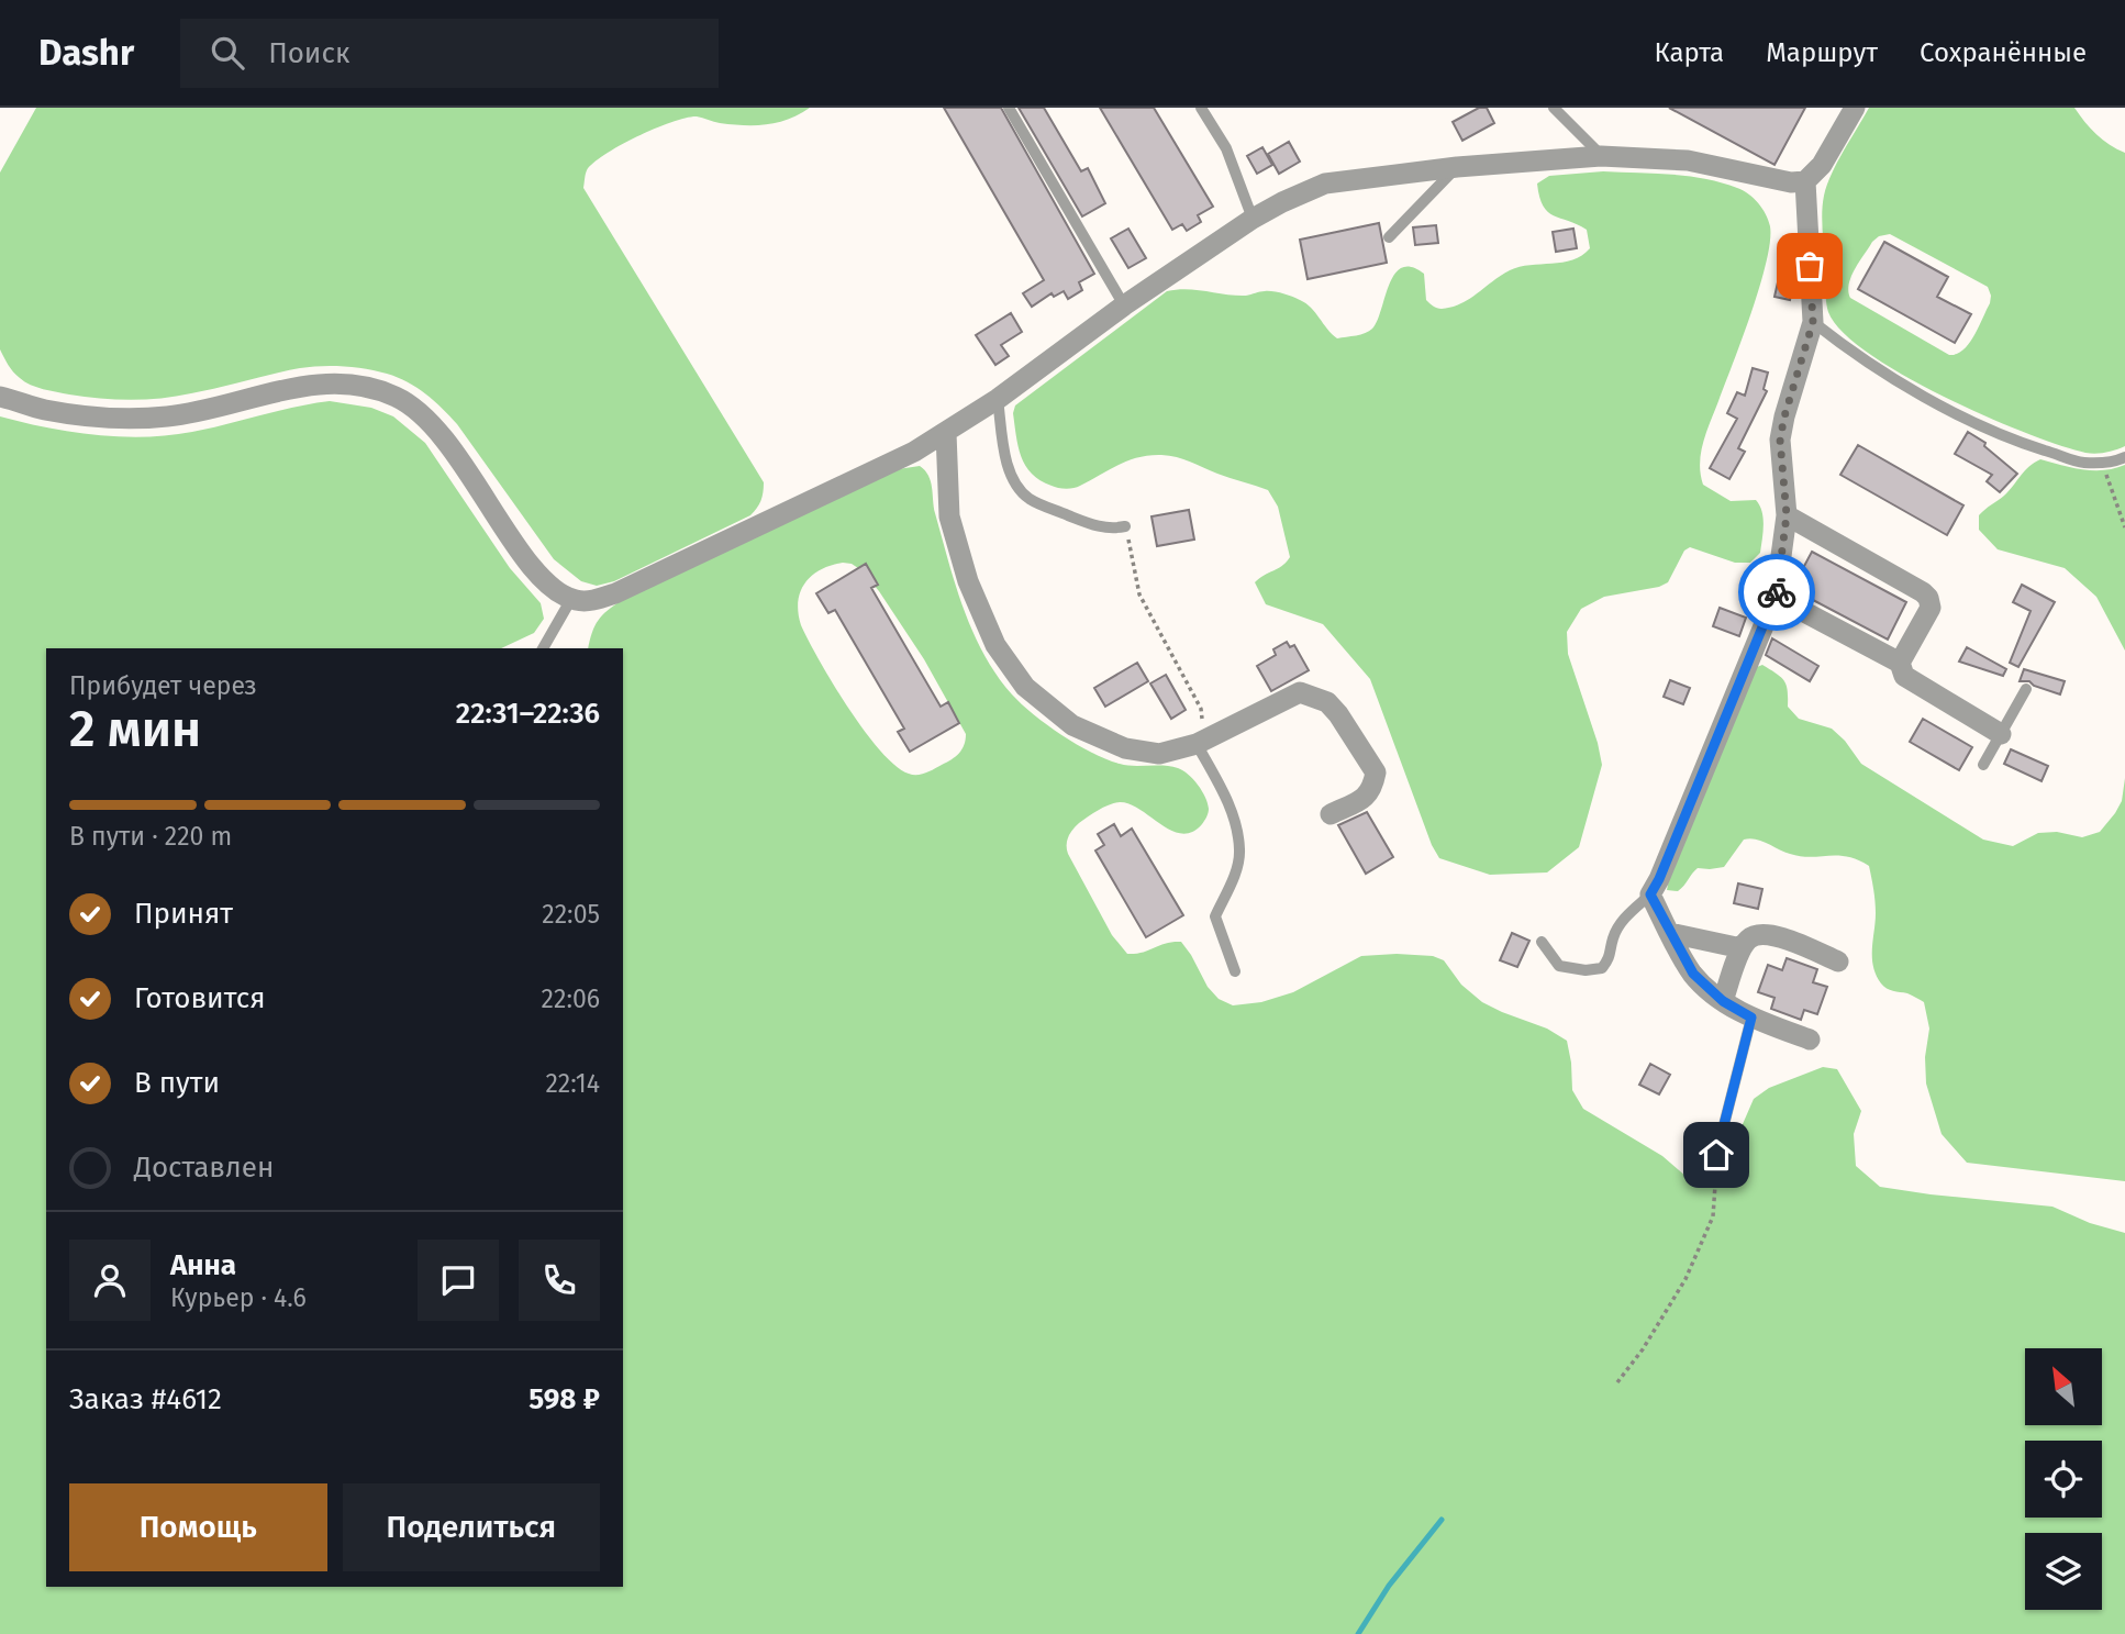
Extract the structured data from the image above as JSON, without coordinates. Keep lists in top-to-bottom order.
{
  "north": "top left",
  "page": {
    "header": "Dashr",
    "search": "Поиск",
    "nav": ["Карта", "Маршрут", "Сохранённые"],
    "heading": ["2 мин", "Прибудет через", "22:31–22:36"],
    "panel": [
      "Анна",
      "Курьер · 4.6",
      "Заказ #4612",
      "598 ₽"
    ],
    "bar": "В пути · 220 m",
    "list": [
      ["Принят", "22:05"],
      ["Готовится", "22:06"],
      ["В пути", "22:14"],
      "Доставлен"
    ],
    "buttons": ["Помощь", "Поделиться"]
  }
}
